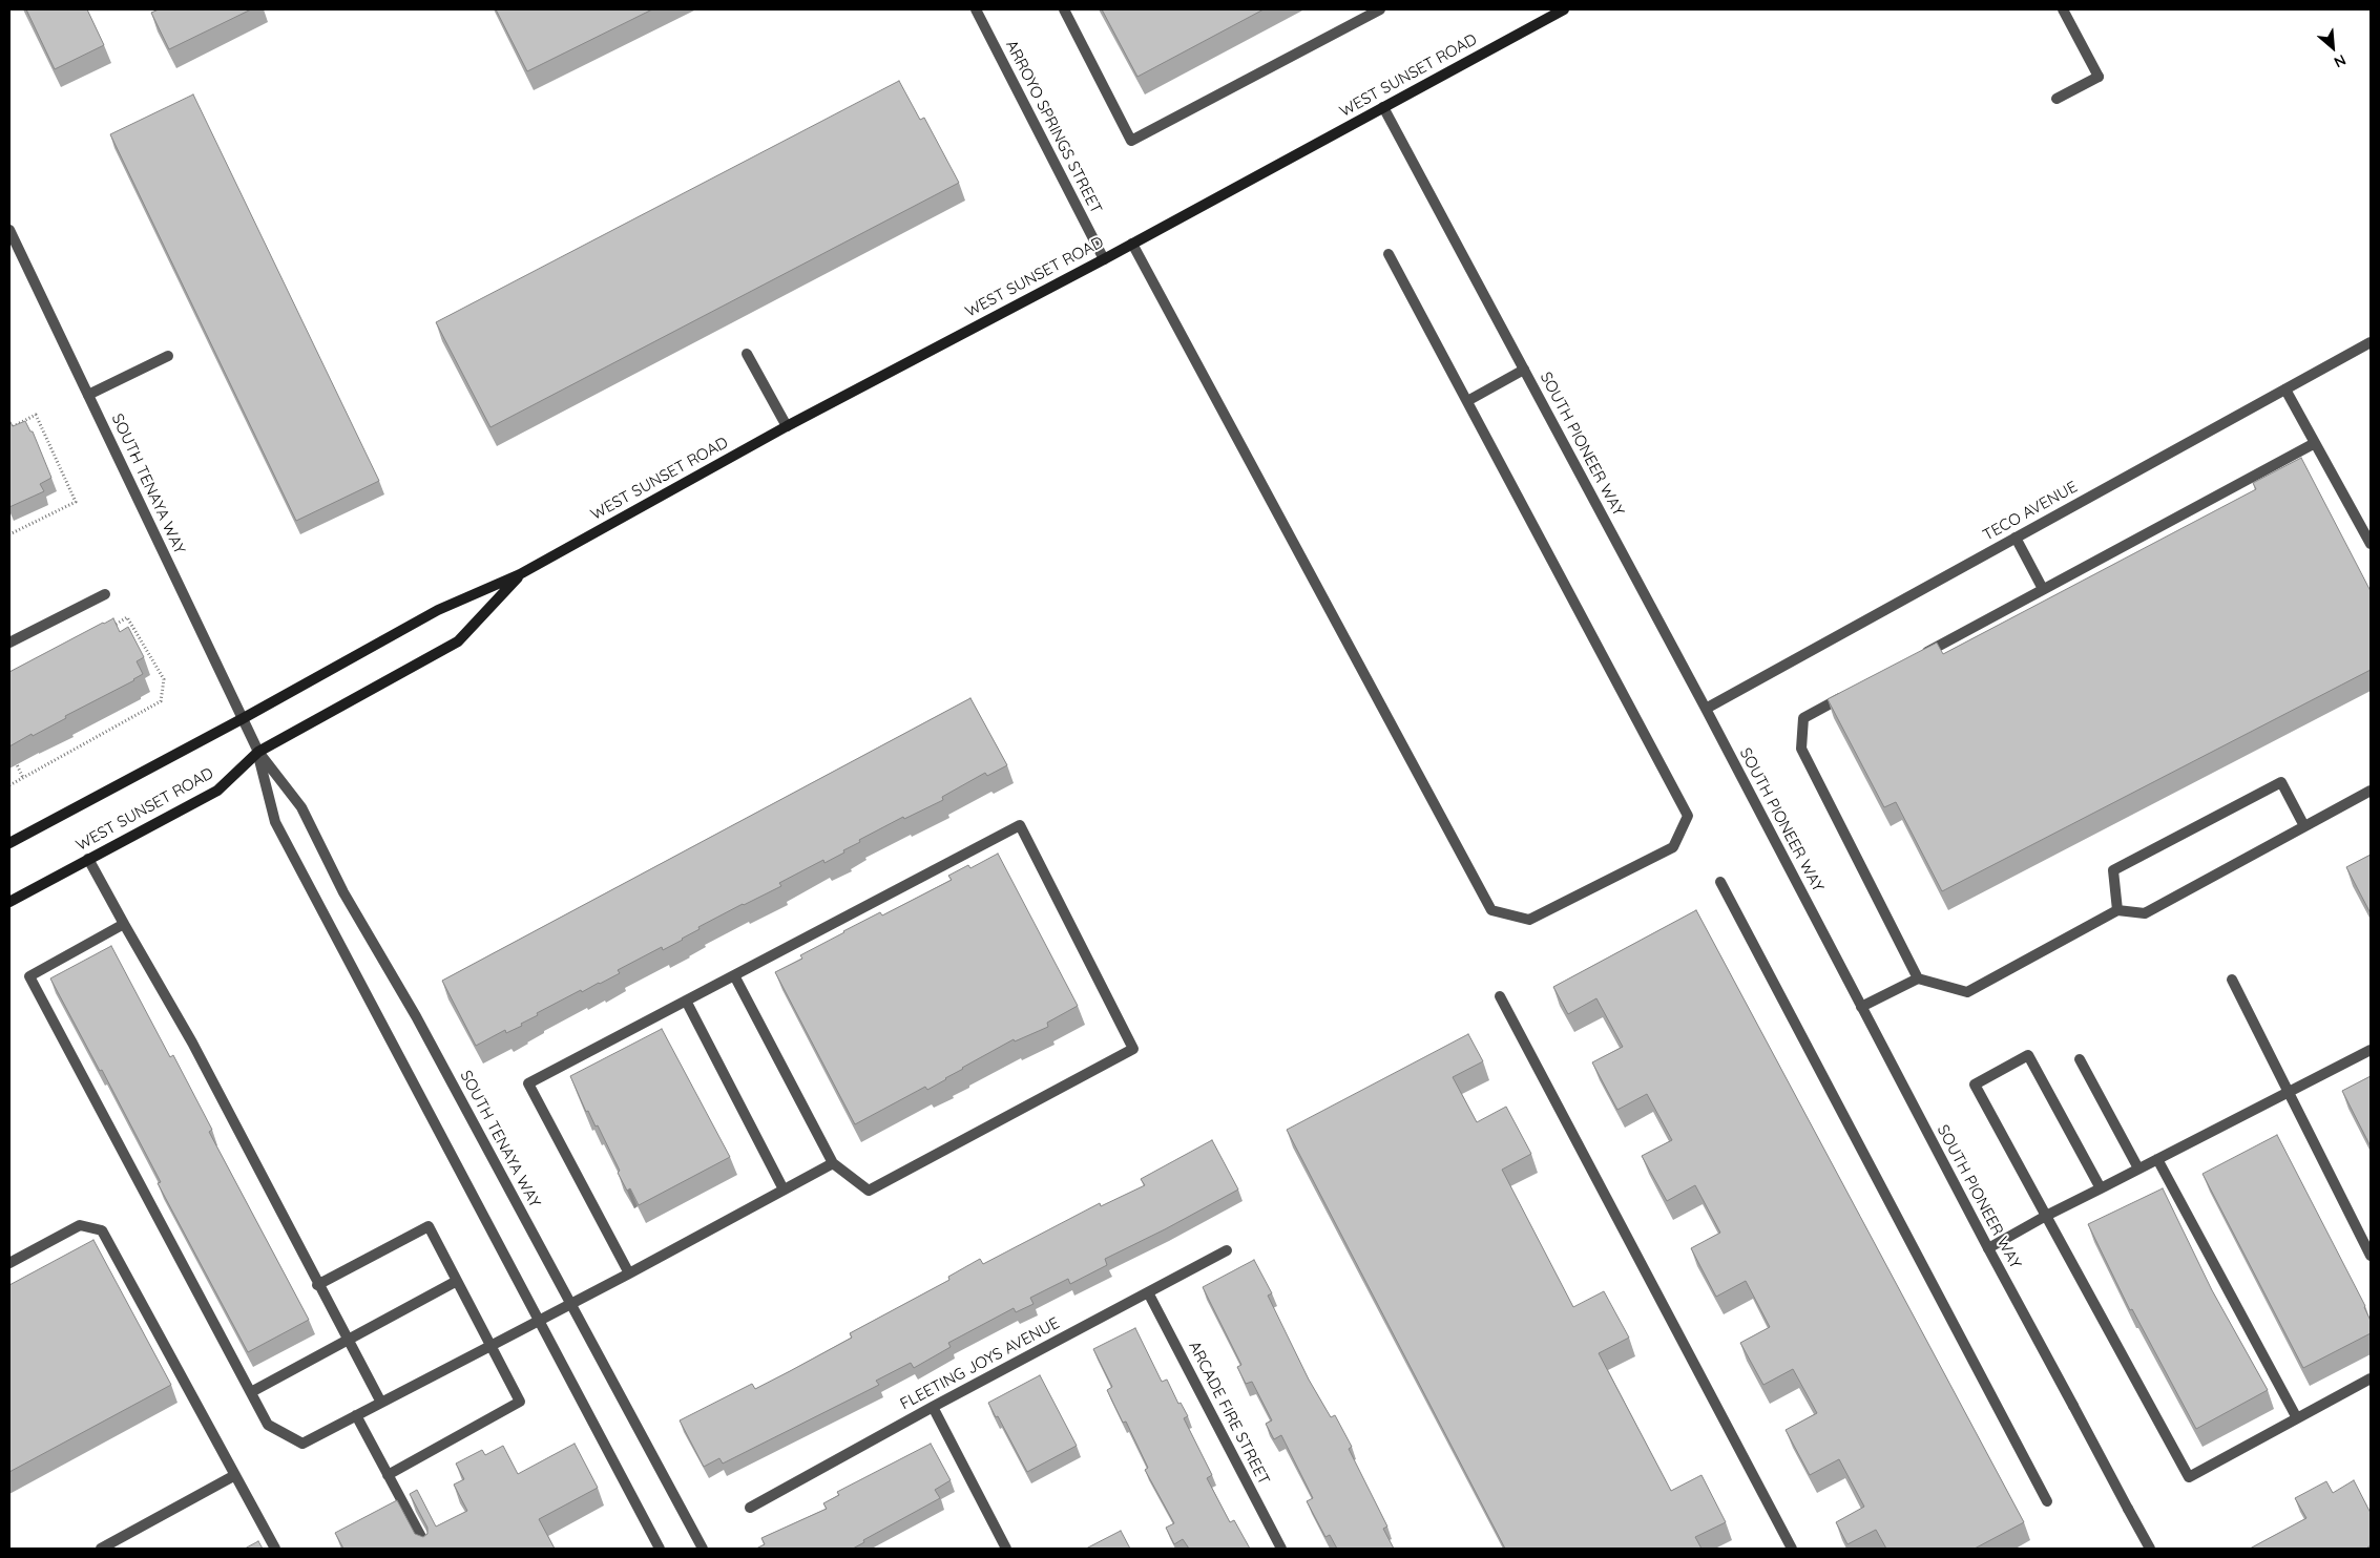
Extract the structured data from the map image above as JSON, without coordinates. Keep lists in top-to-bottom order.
{
  "streets": {
    "main road": ["WEST SUNSET ROAD"],
    "street": [
      "ARROYO SPRINGS STREET",
      "SOUTH PIONEER WAY",
      "SOUTH TENAYA WAY",
      "TECO AVENUE",
      "FLEETING JOYS AVENUE",
      "ARCADE FIRE STREET"
    ]
  },
  "crossings": [
    ["WEST SUNSET ROAD", "ARROYO SPRINGS STREET"],
    ["WEST SUNSET ROAD", "SOUTH PIONEER WAY"],
    ["WEST SUNSET ROAD", "SOUTH TENAYA WAY"],
    ["SOUTH PIONEER WAY", "TECO AVENUE"],
    ["FLEETING JOYS AVENUE", "ARCADE FIRE STREET"]
  ],
  "north": "bottom right"
}
